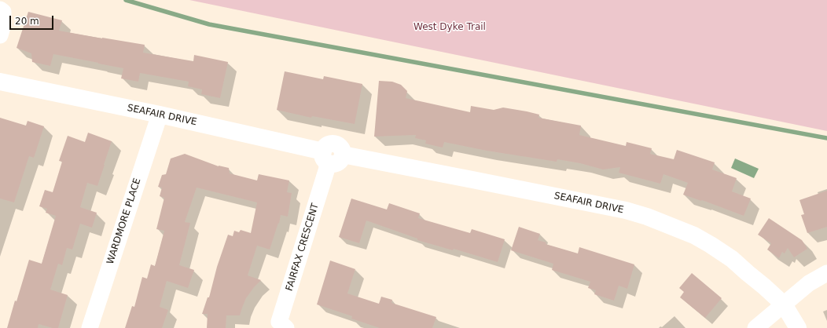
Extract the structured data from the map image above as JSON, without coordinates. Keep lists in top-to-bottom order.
{
  "streets": {
    "street": ["SEAFAIR DRIVE", "WARDMORE PLACE", "FAIRFAX CRESCENT"]
  },
  "crossings": [
    ["SEAFAIR DRIVE", "WARDMORE PLACE"],
    ["SEAFAIR DRIVE", "FAIRFAX CRESCENT"]
  ],
  "parks": ["West Dyke Trail"],
  "scale_bar": "20 m"
}
